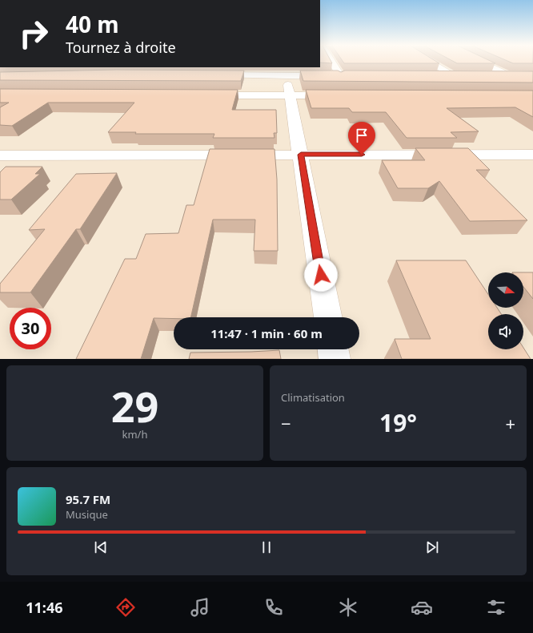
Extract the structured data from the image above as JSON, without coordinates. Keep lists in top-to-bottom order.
{
  "north": "right",
  "page": {
    "turn": ["40 m", "Tournez à droite"],
    "limit": "30",
    "trip": "11:47 · 1 min · 60 m",
    "tile": [
      ["29", "km/h"],
      "Climatisation"
    ],
    "heat": ["−", "19°", "+"],
    "song": ["95.7 FM", "Musique"],
    "tabs": "11:46"
  }
}
